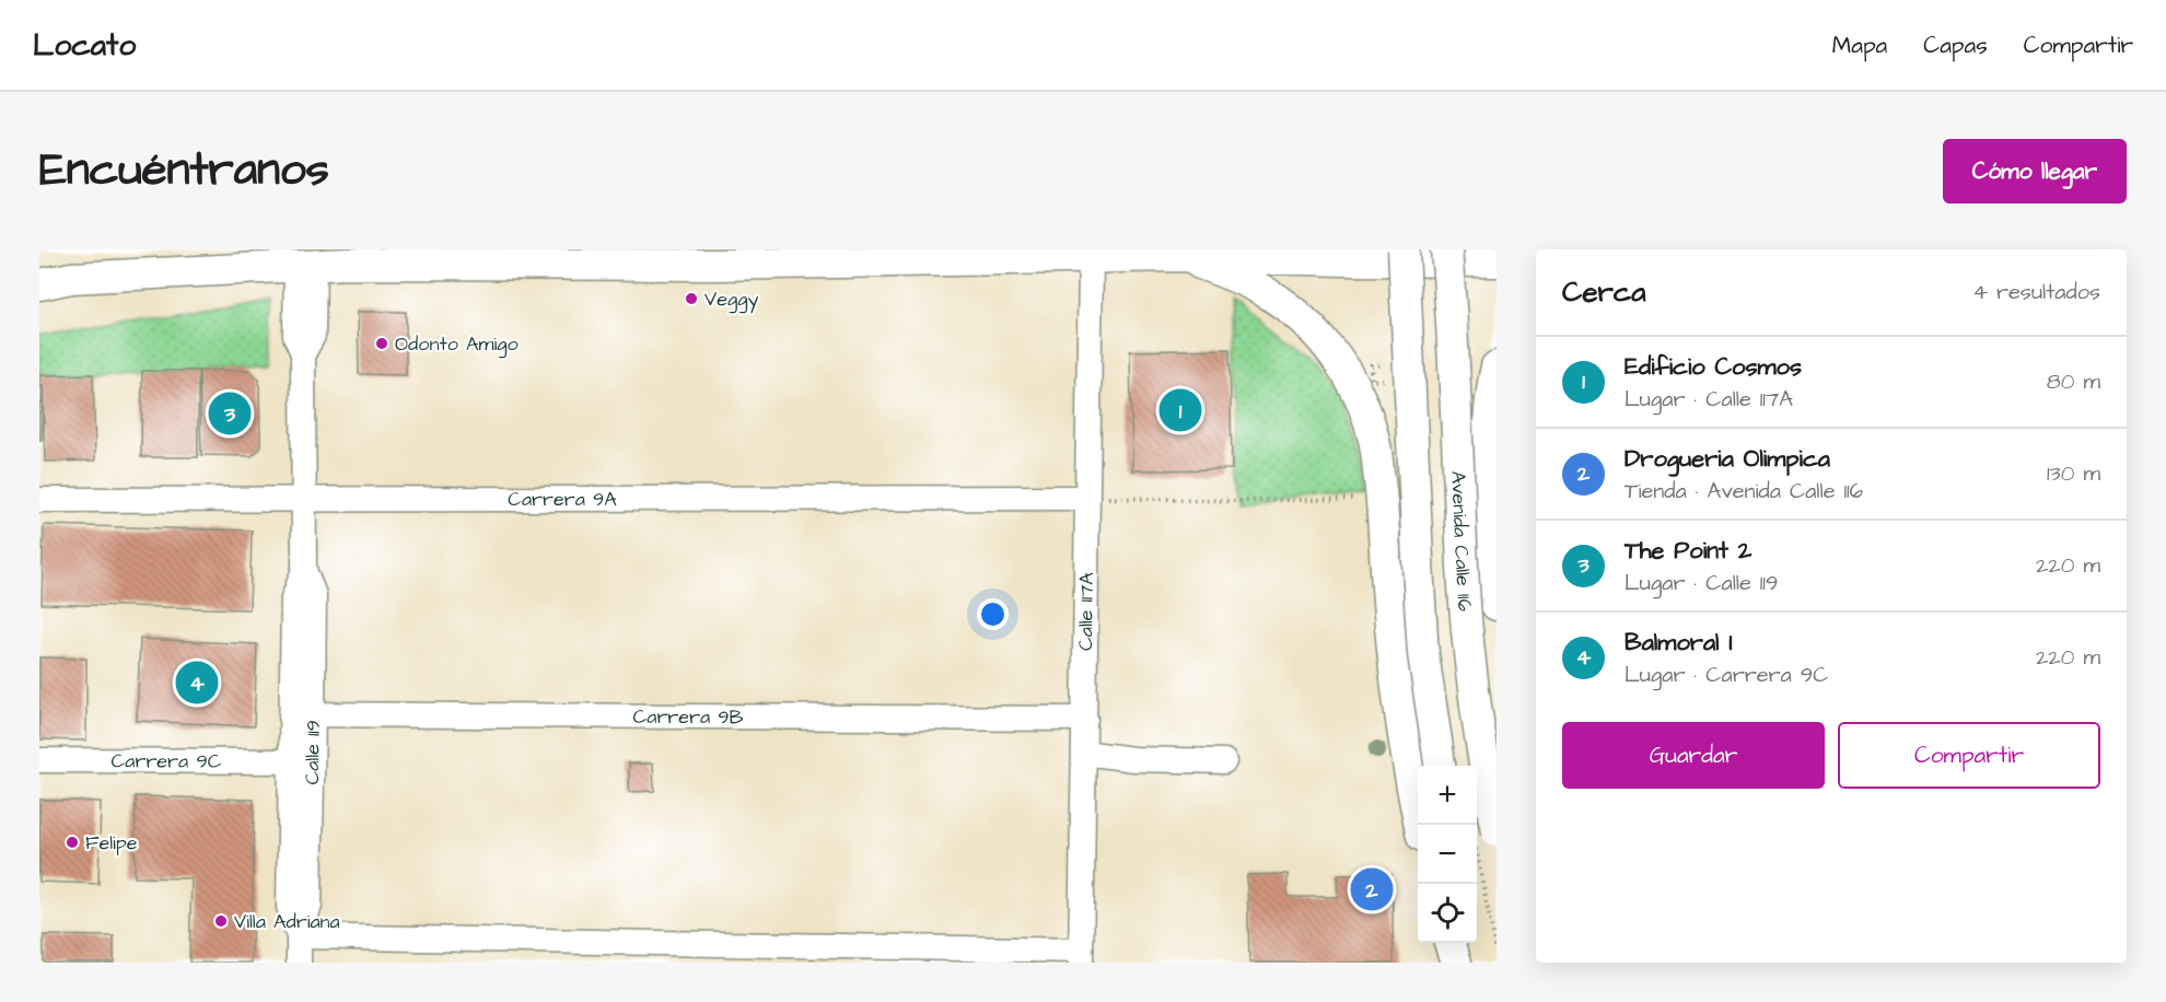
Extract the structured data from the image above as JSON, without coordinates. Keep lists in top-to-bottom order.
{
  "streets": {
    "main road": ["Avenida Calle 116"],
    "street": [
      "Carrera 9A",
      "Calle 117A",
      "Carrera 9B",
      "Calle 119",
      "Carrera 9C"
    ]
  },
  "crossings": [
    ["Carrera 9A", "Calle 117A"],
    ["Carrera 9A", "Calle 119"],
    ["Calle 117A", "Carrera 9B"],
    ["Carrera 9B", "Calle 119"],
    ["Calle 119", "Carrera 9C"]
  ],
  "places": [
    "Veggy",
    "Odonto Amigo",
    "Felipe",
    "Villa Adriana"
  ],
  "page": {
    "header": "Locato",
    "nav": ["Mapa", "Capas", "Compartir"],
    "title": "Encuéntranos",
    "buttons": [
      "Cómo llegar",
      ["Guardar", "Compartir"]
    ],
    "heading": ["Cerca", "4 resultados"],
    "list": [
      {
        "mark": "1",
        "name": "Edificio Cosmos",
        "note": "Lugar · Calle 117A",
        "value": "80 m"
      },
      {
        "mark": "2",
        "name": "Drogueria Olimpica",
        "note": "Tienda · Avenida Calle 116",
        "value": "130 m"
      },
      {
        "mark": "3",
        "name": "The Point 2",
        "note": "Lugar · Calle 119",
        "value": "220 m"
      },
      {
        "mark": "4",
        "name": "Balmoral I",
        "note": "Lugar · Carrera 9C",
        "value": "220 m"
      }
    ],
    "pins": [
      "1",
      "3",
      "4",
      "2"
    ],
    "map_buttons": ["+", "−"]
  }
}
